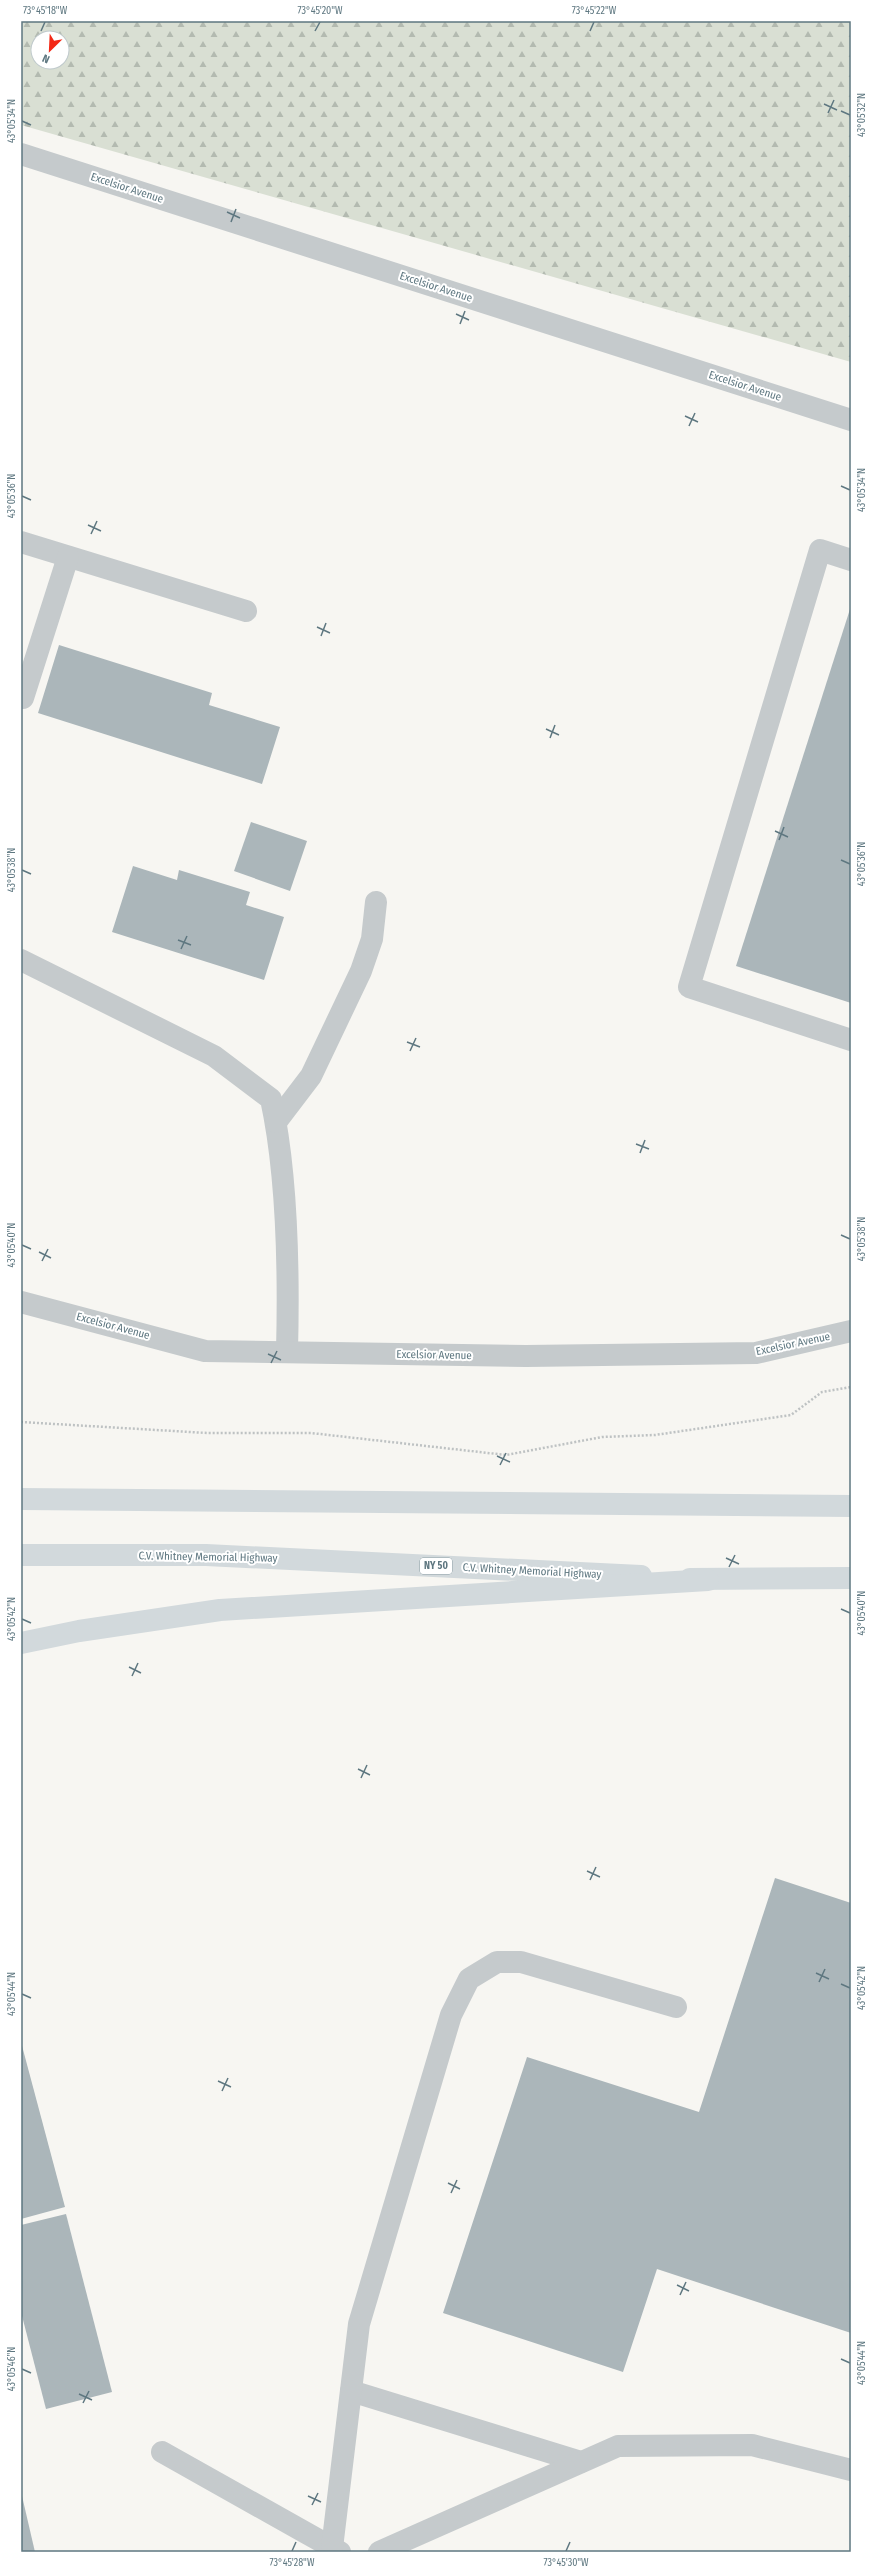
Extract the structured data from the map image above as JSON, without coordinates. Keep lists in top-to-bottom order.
{
  "streets": {
    "highway": ["C.V. Whitney Memorial Highway", "NY 50"],
    "street": ["Excelsior Avenue"]
  },
  "north": "bottom left",
  "coordinates": [
    "73°45'18\"W",
    "73°45'20\"W",
    "73°45'22\"W",
    "43°05'32\"N",
    "43°05'34\"N",
    "43°05'36\"N",
    "43°05'38\"N",
    "43°05'40\"N",
    "43°05'42\"N",
    "43°05'44\"N",
    "43°05'46\"N",
    "73°45'28\"W",
    "73°45'30\"W"
  ]
}
